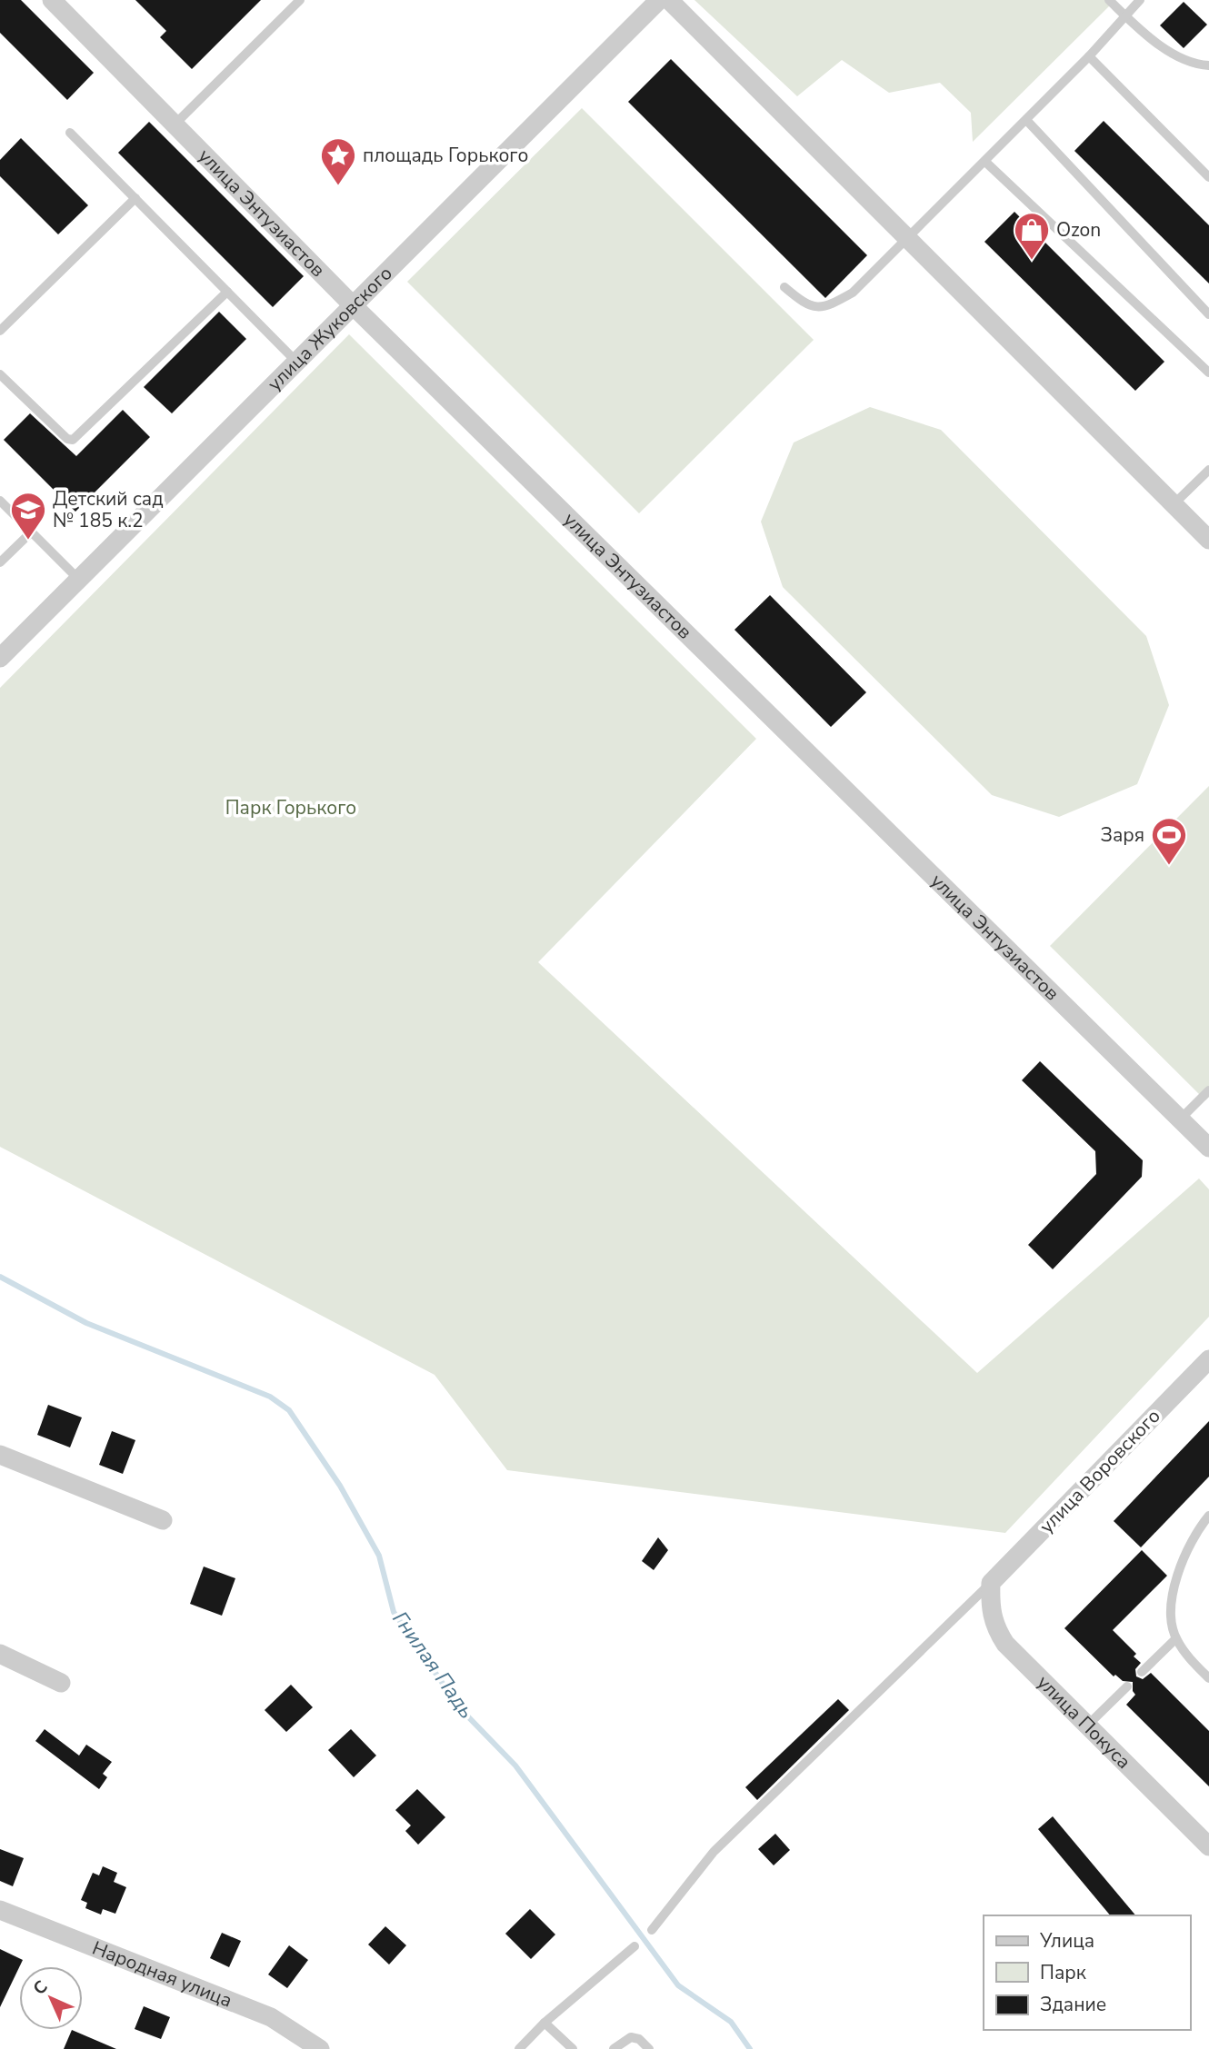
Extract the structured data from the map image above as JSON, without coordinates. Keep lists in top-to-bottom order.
{
  "streets": {
    "street": [
      "улица Энтузиастов",
      "улица Жуковского",
      "улица Воровского",
      "улица Покуса",
      "Народная улица"
    ]
  },
  "crossings": [
    ["улица Энтузиастов", "улица Жуковского"],
    ["улица Воровского", "улица Покуса"]
  ],
  "water": ["Гнилая Падь"],
  "parks": ["Парк Горького"],
  "places": {
    "place": ["площадь Горького"],
    "shop": ["Ozon"],
    "school or university": ["Детский сад № 185 к.2"],
    "sports": ["Заря"]
  },
  "legend": ["Улица", "Парк", "Здание"],
  "north": "top left"
}
